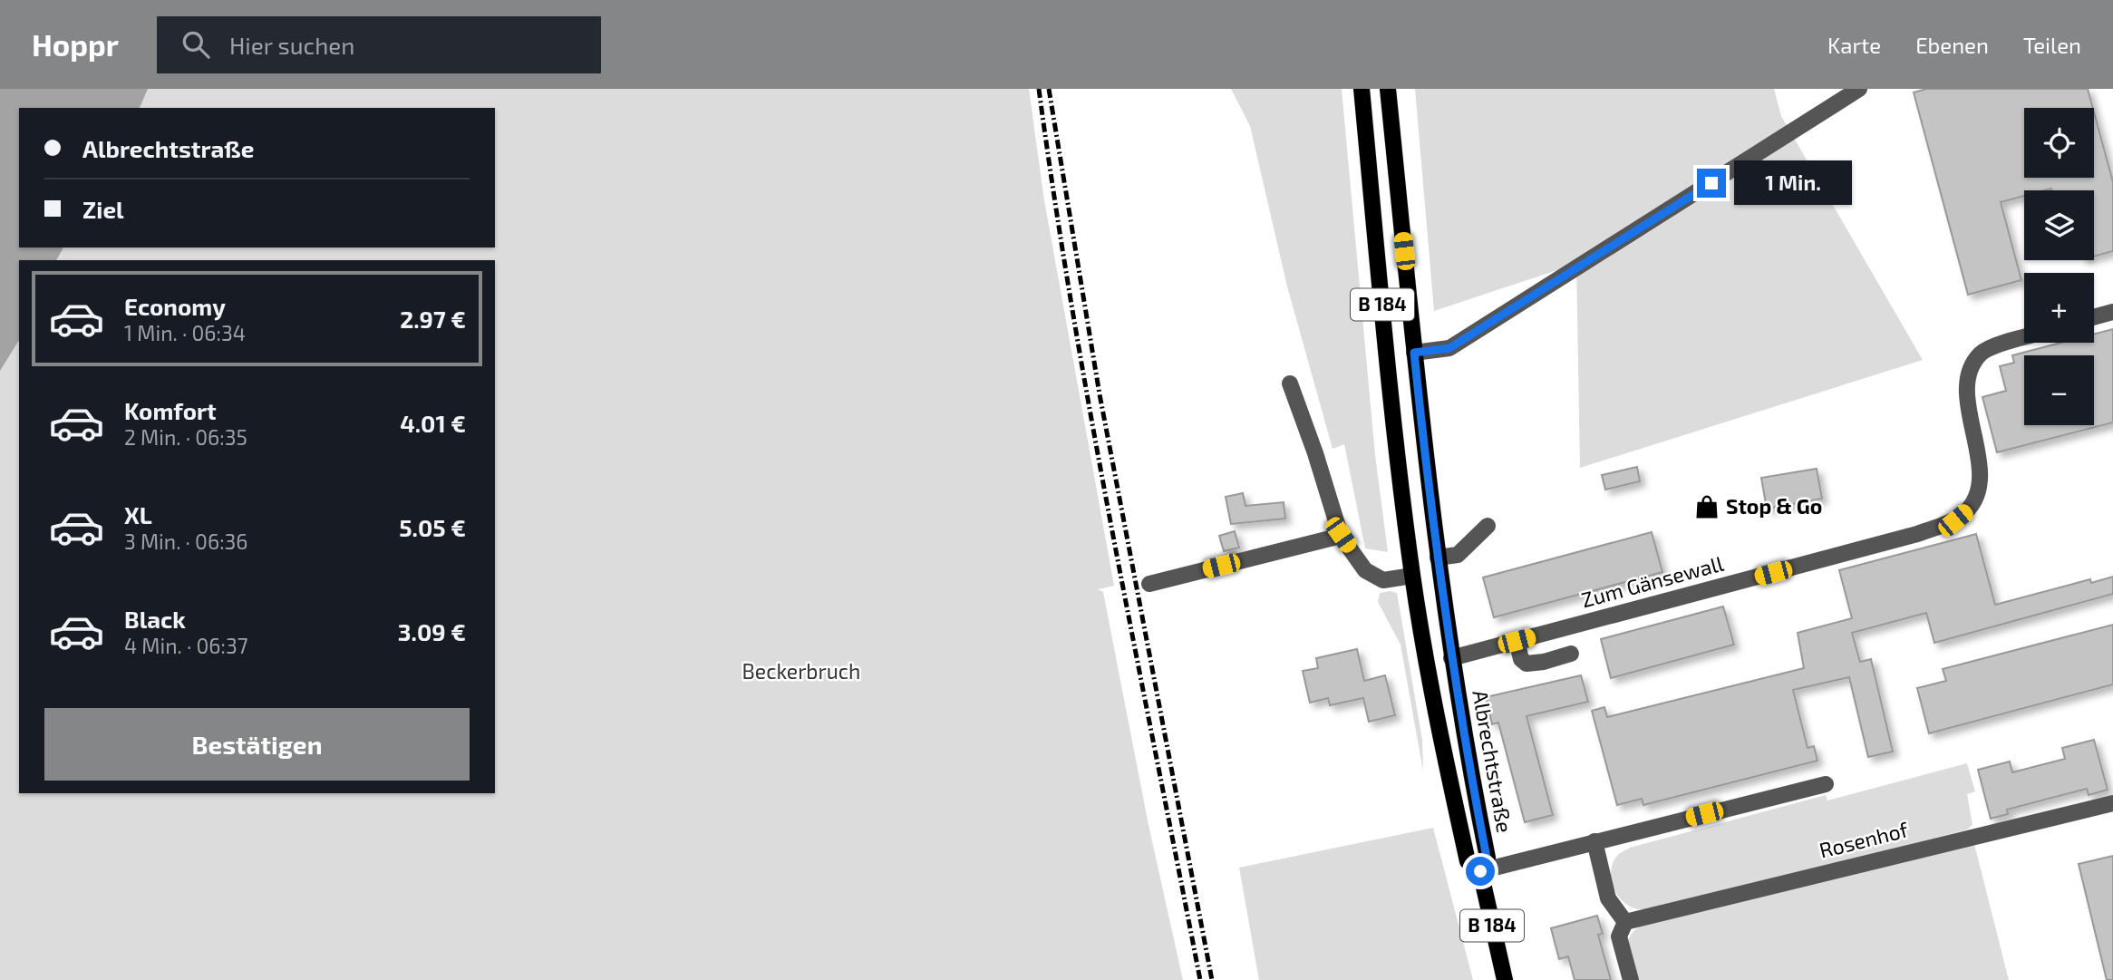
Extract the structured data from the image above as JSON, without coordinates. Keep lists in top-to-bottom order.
{
  "streets": {
    "main road": ["B 184", "Albrechtstraße"],
    "street": ["Zum Gänsewall", "Rosenhof"]
  },
  "crossings": [
    ["B 184", "Zum Gänsewall"],
    ["B 184", "Albrechtstraße"],
    ["Zum Gänsewall", "Albrechtstraße"]
  ],
  "parks": ["Beckerbruch"],
  "places": {
    "shop": ["Stop & Go"]
  },
  "page": {
    "header": "Hoppr",
    "search": "Hier suchen",
    "nav": ["Karte", "Ebenen", "Teilen"],
    "map_buttons": ["+", "−"],
    "banner": ["Albrechtstraße", "Ziel"],
    "bubble": "1 Min.",
    "list": [
      {
        "name": "Economy",
        "note": "1 Min. · 06:34",
        "value": "2.97 €"
      },
      {
        "name": "Komfort",
        "note": "2 Min. · 06:35",
        "value": "4.01 €"
      },
      {
        "name": "XL",
        "note": "3 Min. · 06:36",
        "value": "5.05 €"
      },
      {
        "name": "Black",
        "note": "4 Min. · 06:37",
        "value": "3.09 €"
      }
    ],
    "buttons": "Bestätigen"
  }
}
